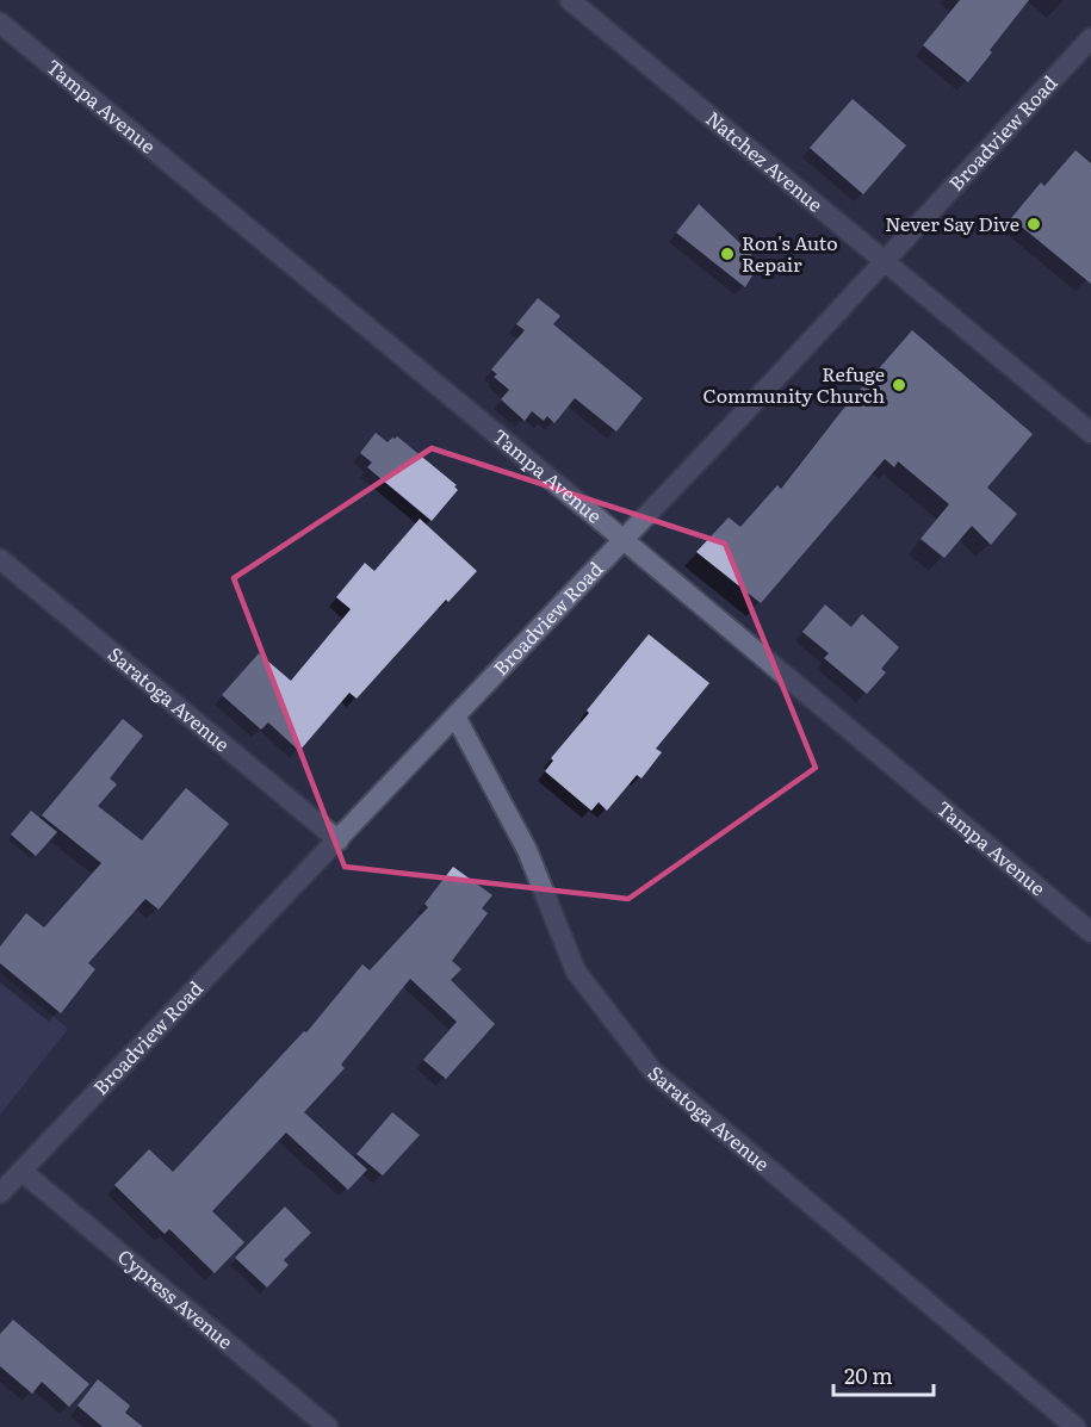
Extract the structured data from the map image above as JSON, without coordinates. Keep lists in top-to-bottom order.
{
  "streets": {
    "street": [
      "Tampa Avenue",
      "Broadview Road",
      "Natchez Avenue",
      "Saratoga Avenue",
      "Cypress Avenue"
    ]
  },
  "crossings": [
    ["Tampa Avenue", "Broadview Road"],
    ["Broadview Road", "Natchez Avenue"],
    ["Broadview Road", "Saratoga Avenue"],
    ["Broadview Road", "Cypress Avenue"]
  ],
  "places": ["Never Say Dive", "Ron's Auto Repair", "Refuge Community Church"],
  "scale_bar": "20 m"
}
